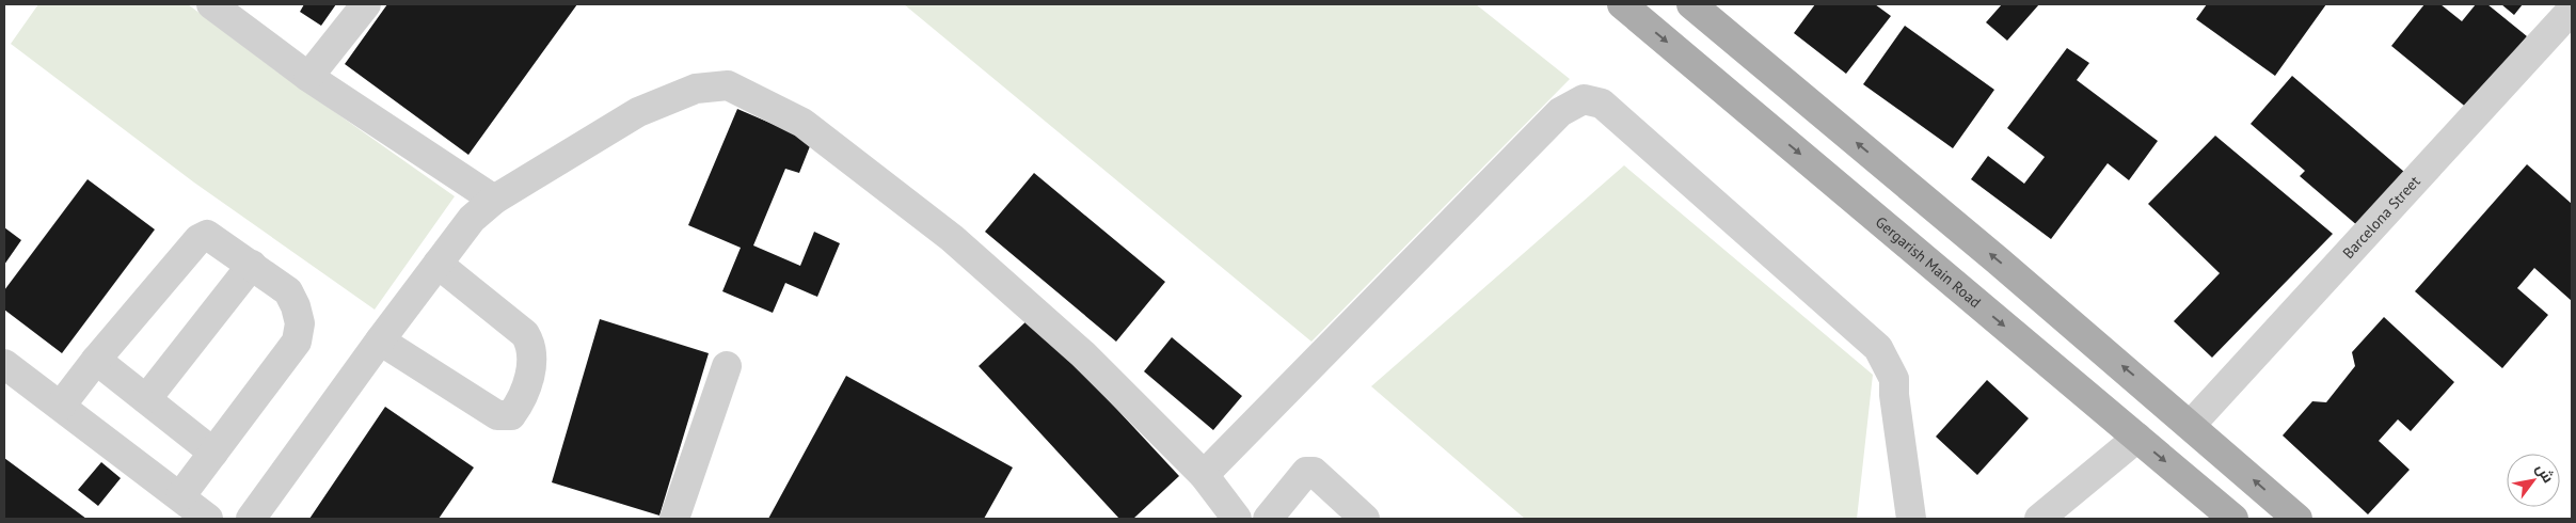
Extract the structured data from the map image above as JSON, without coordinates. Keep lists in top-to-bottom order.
{
  "streets": {
    "main road": ["Gergarish Main Road"],
    "street": ["Barcelona Street"]
  },
  "north": "top right"
}
